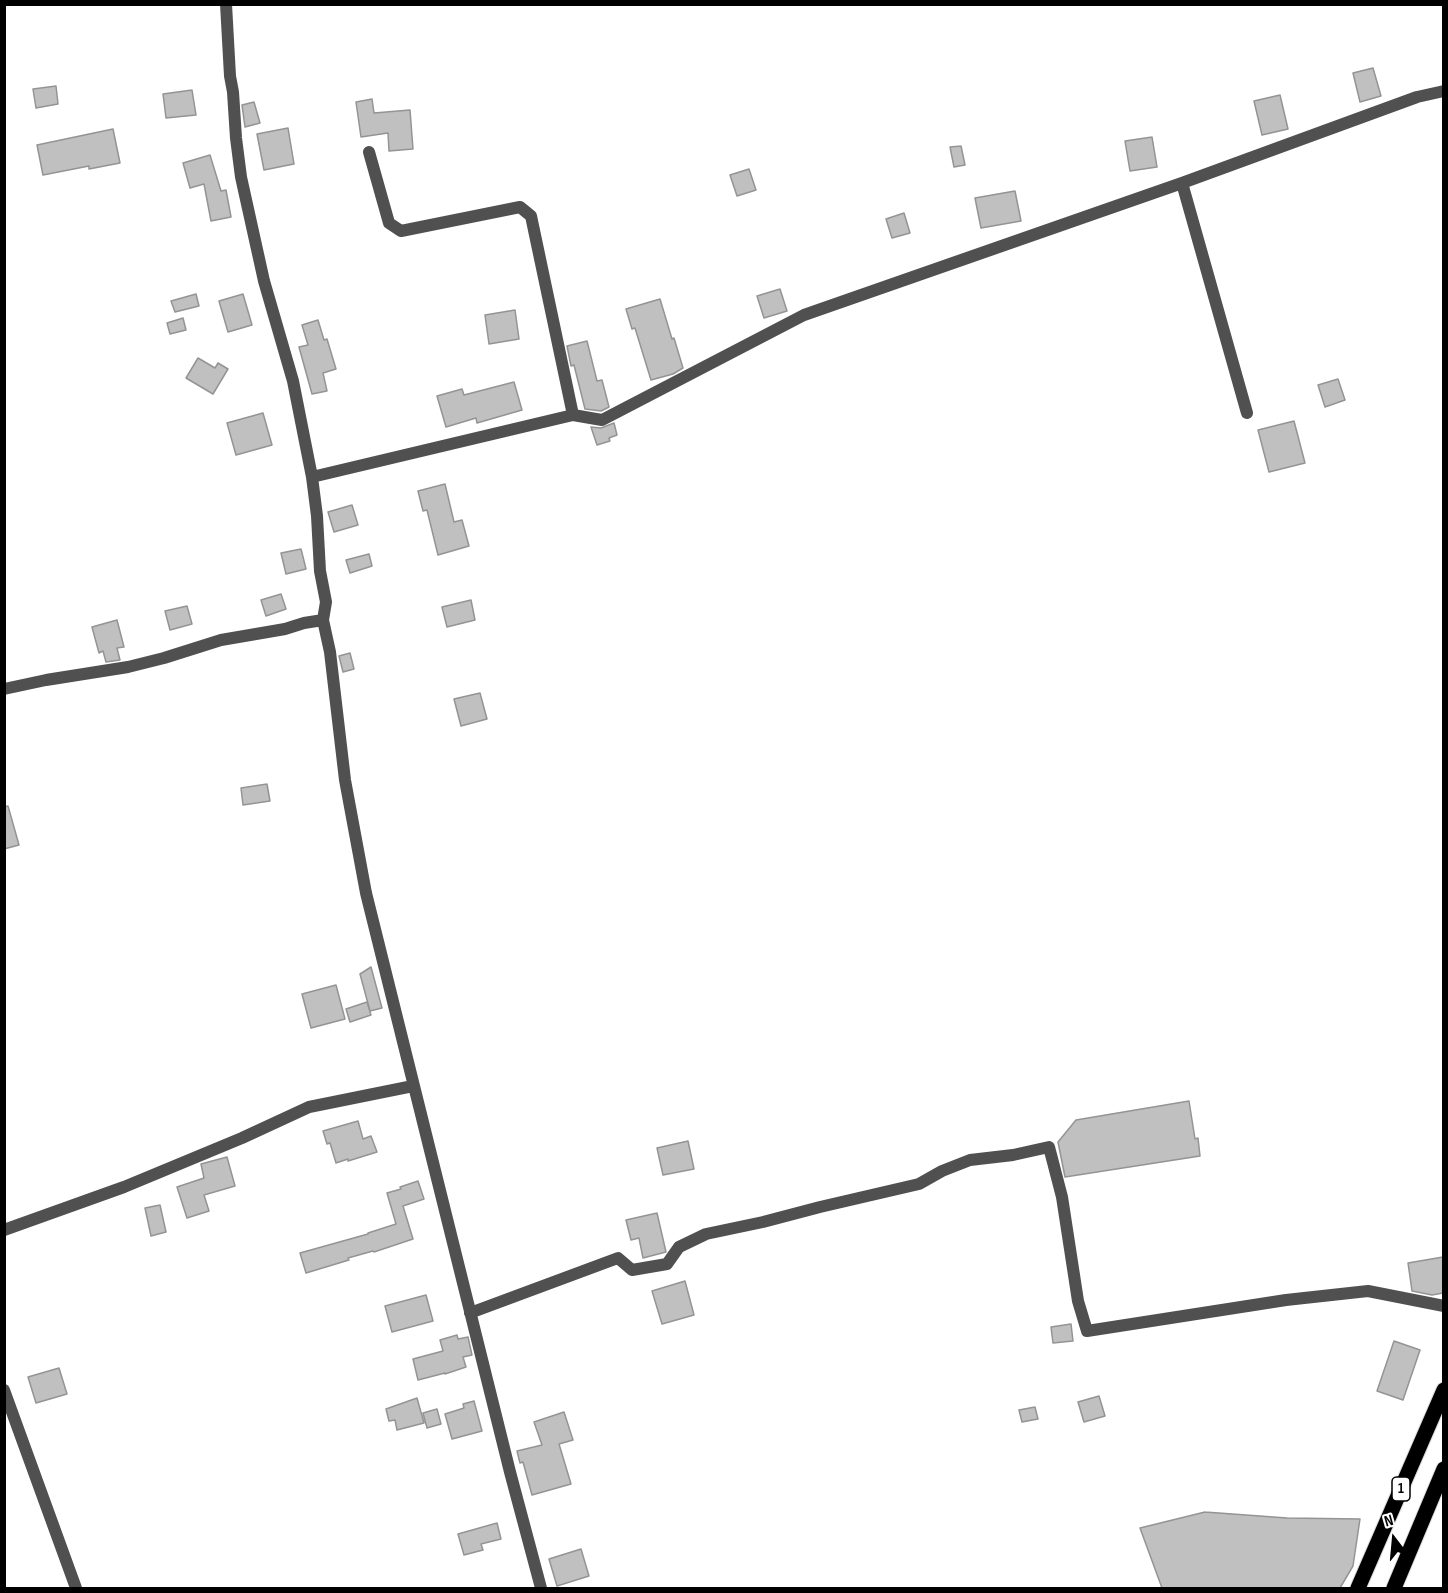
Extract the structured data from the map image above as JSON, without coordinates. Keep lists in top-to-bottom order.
{
  "streets": {
    "main road": ["1"]
  },
  "north": "top"
}
